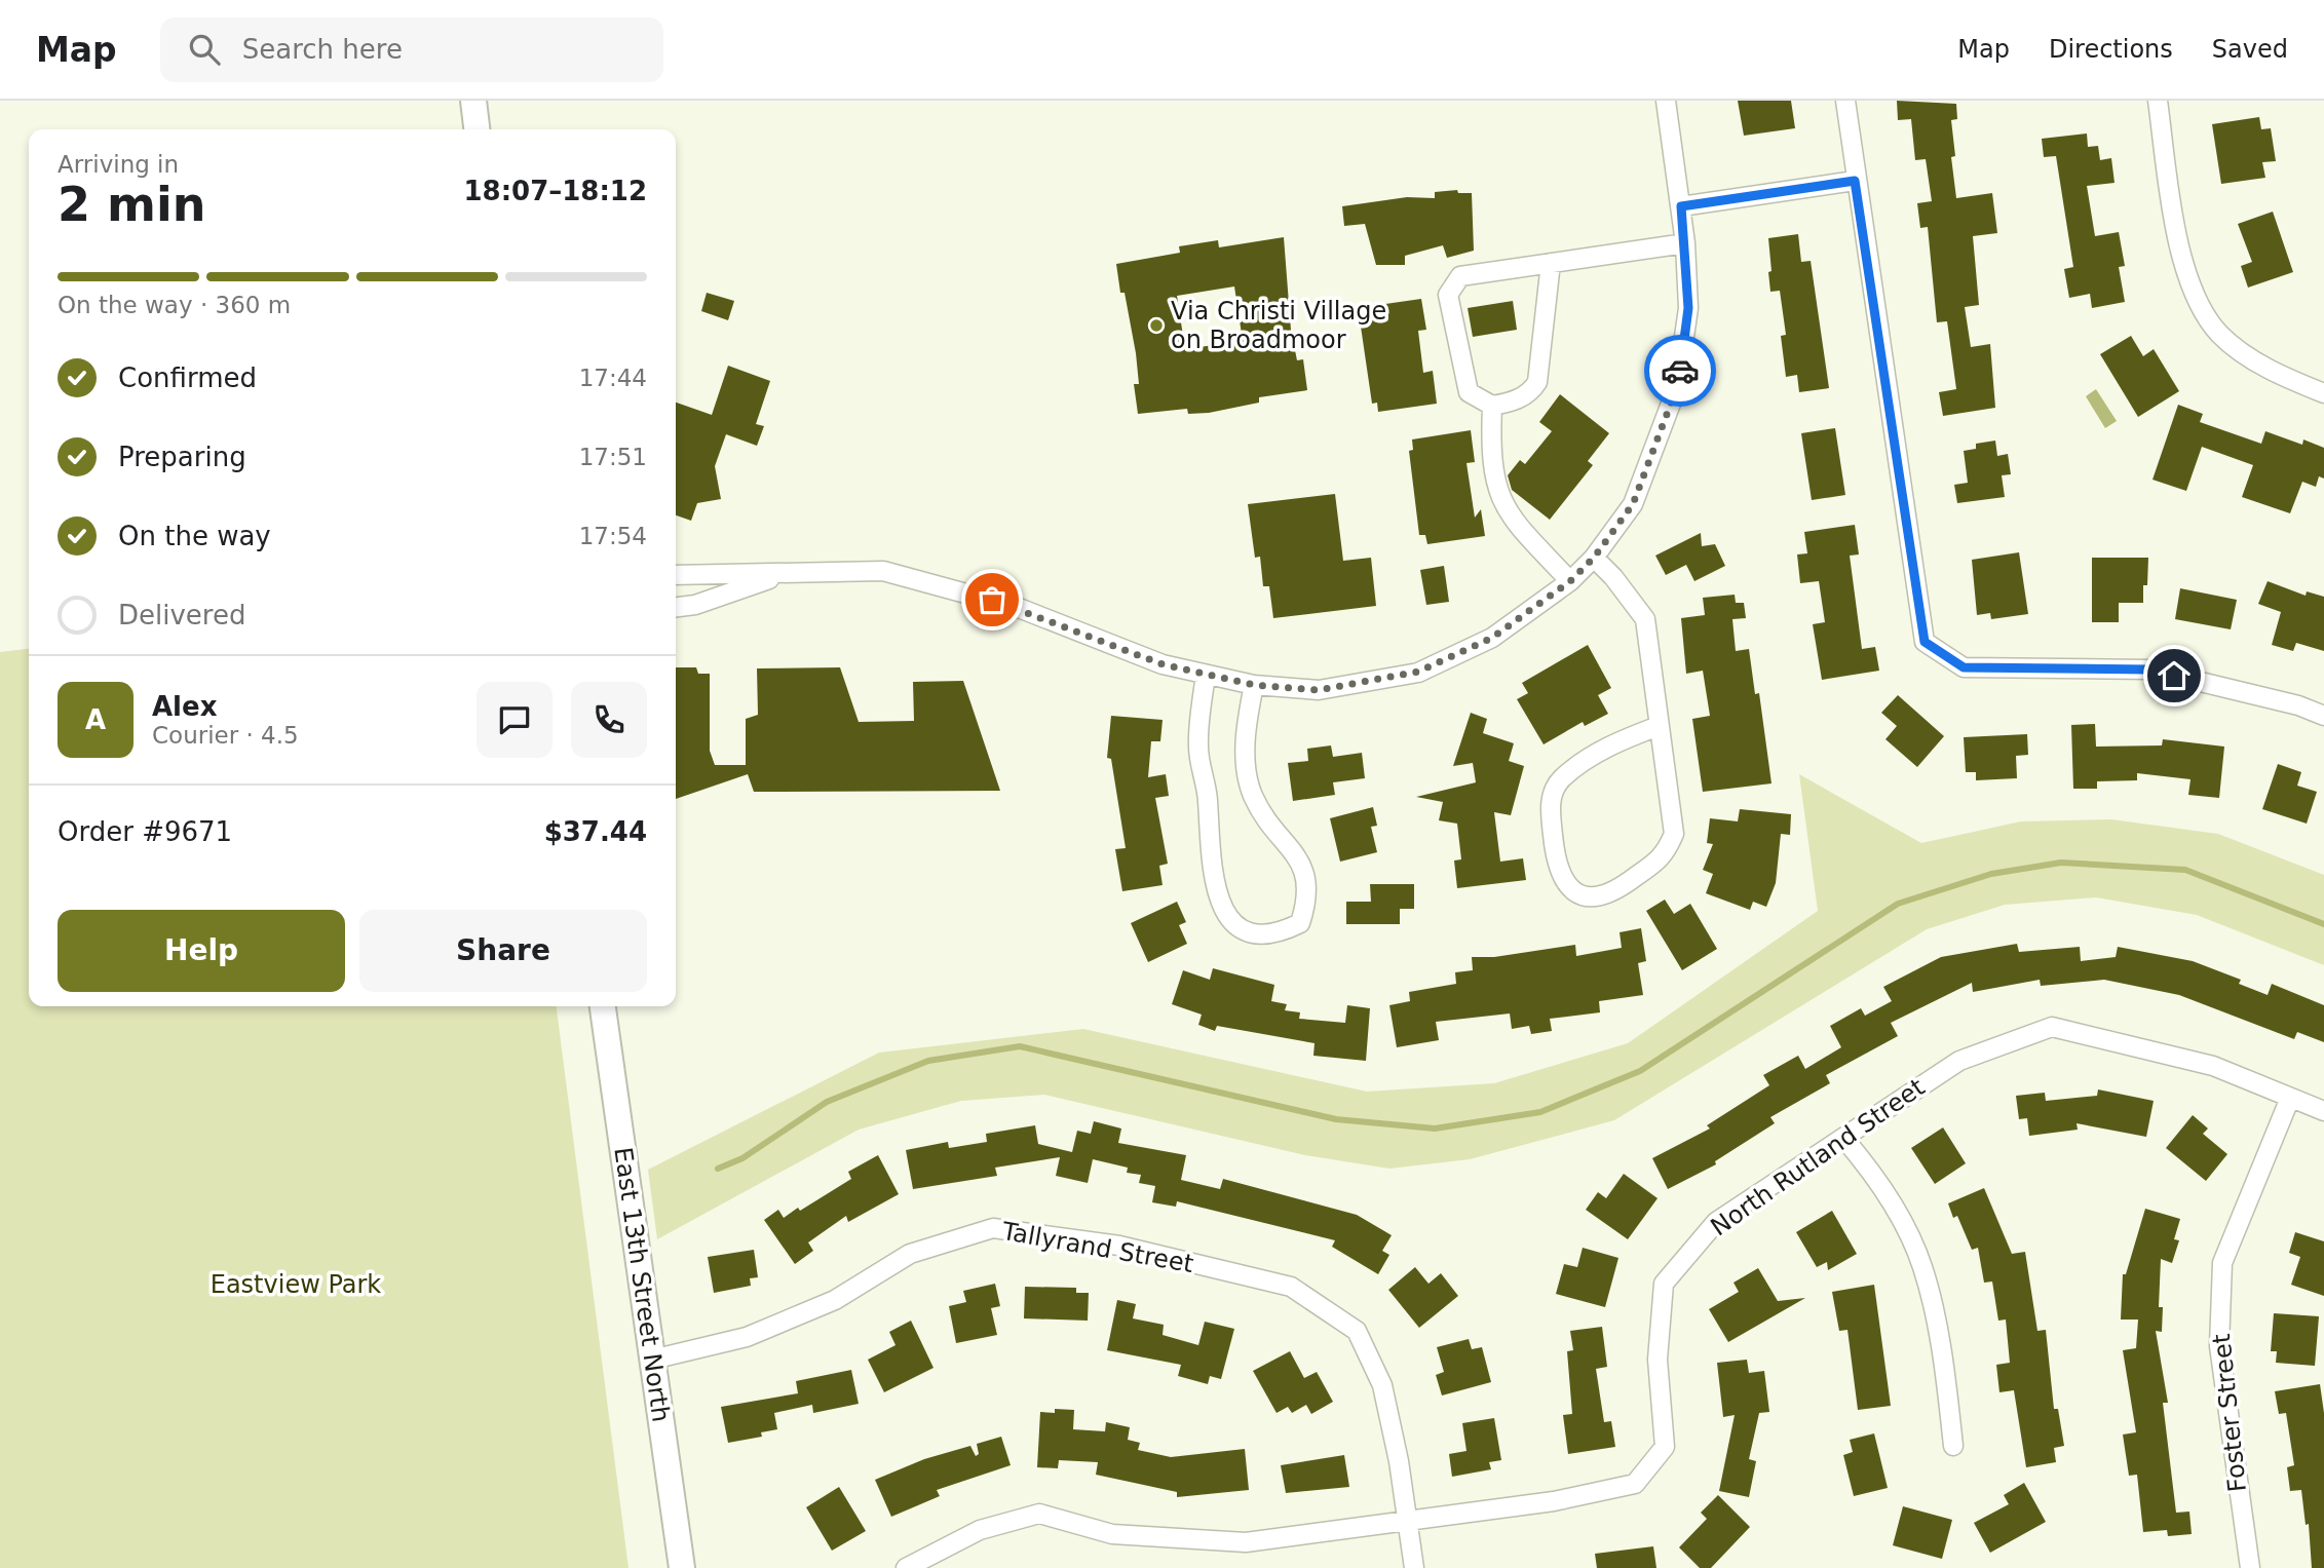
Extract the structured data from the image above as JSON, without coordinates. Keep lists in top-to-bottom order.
{
  "streets": {
    "main road": ["East 13th Street North"],
    "street": ["North Rutland Street", "Tallyrand Street", "Foster Street"]
  },
  "crossings": [
    ["North Rutland Street", "Tallyrand Street"],
    ["North Rutland Street", "Foster Street"],
    ["Tallyrand Street", "East 13th Street North"]
  ],
  "parks": ["Eastview Park"],
  "places": ["Via Christi Village on Broadmoor"],
  "page": {
    "header": "Map",
    "search": "Search here",
    "nav": ["Map", "Directions", "Saved"],
    "heading": ["2 min", "Arriving in", "18:07–18:12"],
    "panel": [
      "Alex",
      "Courier · 4.5",
      "Order #9671",
      "$37.44"
    ],
    "bar": "On the way · 360 m",
    "list": [
      ["Confirmed", "17:44"],
      ["Preparing", "17:51"],
      ["On the way", "17:54"],
      "Delivered"
    ],
    "round": "A",
    "buttons": ["Help", "Share"]
  }
}
